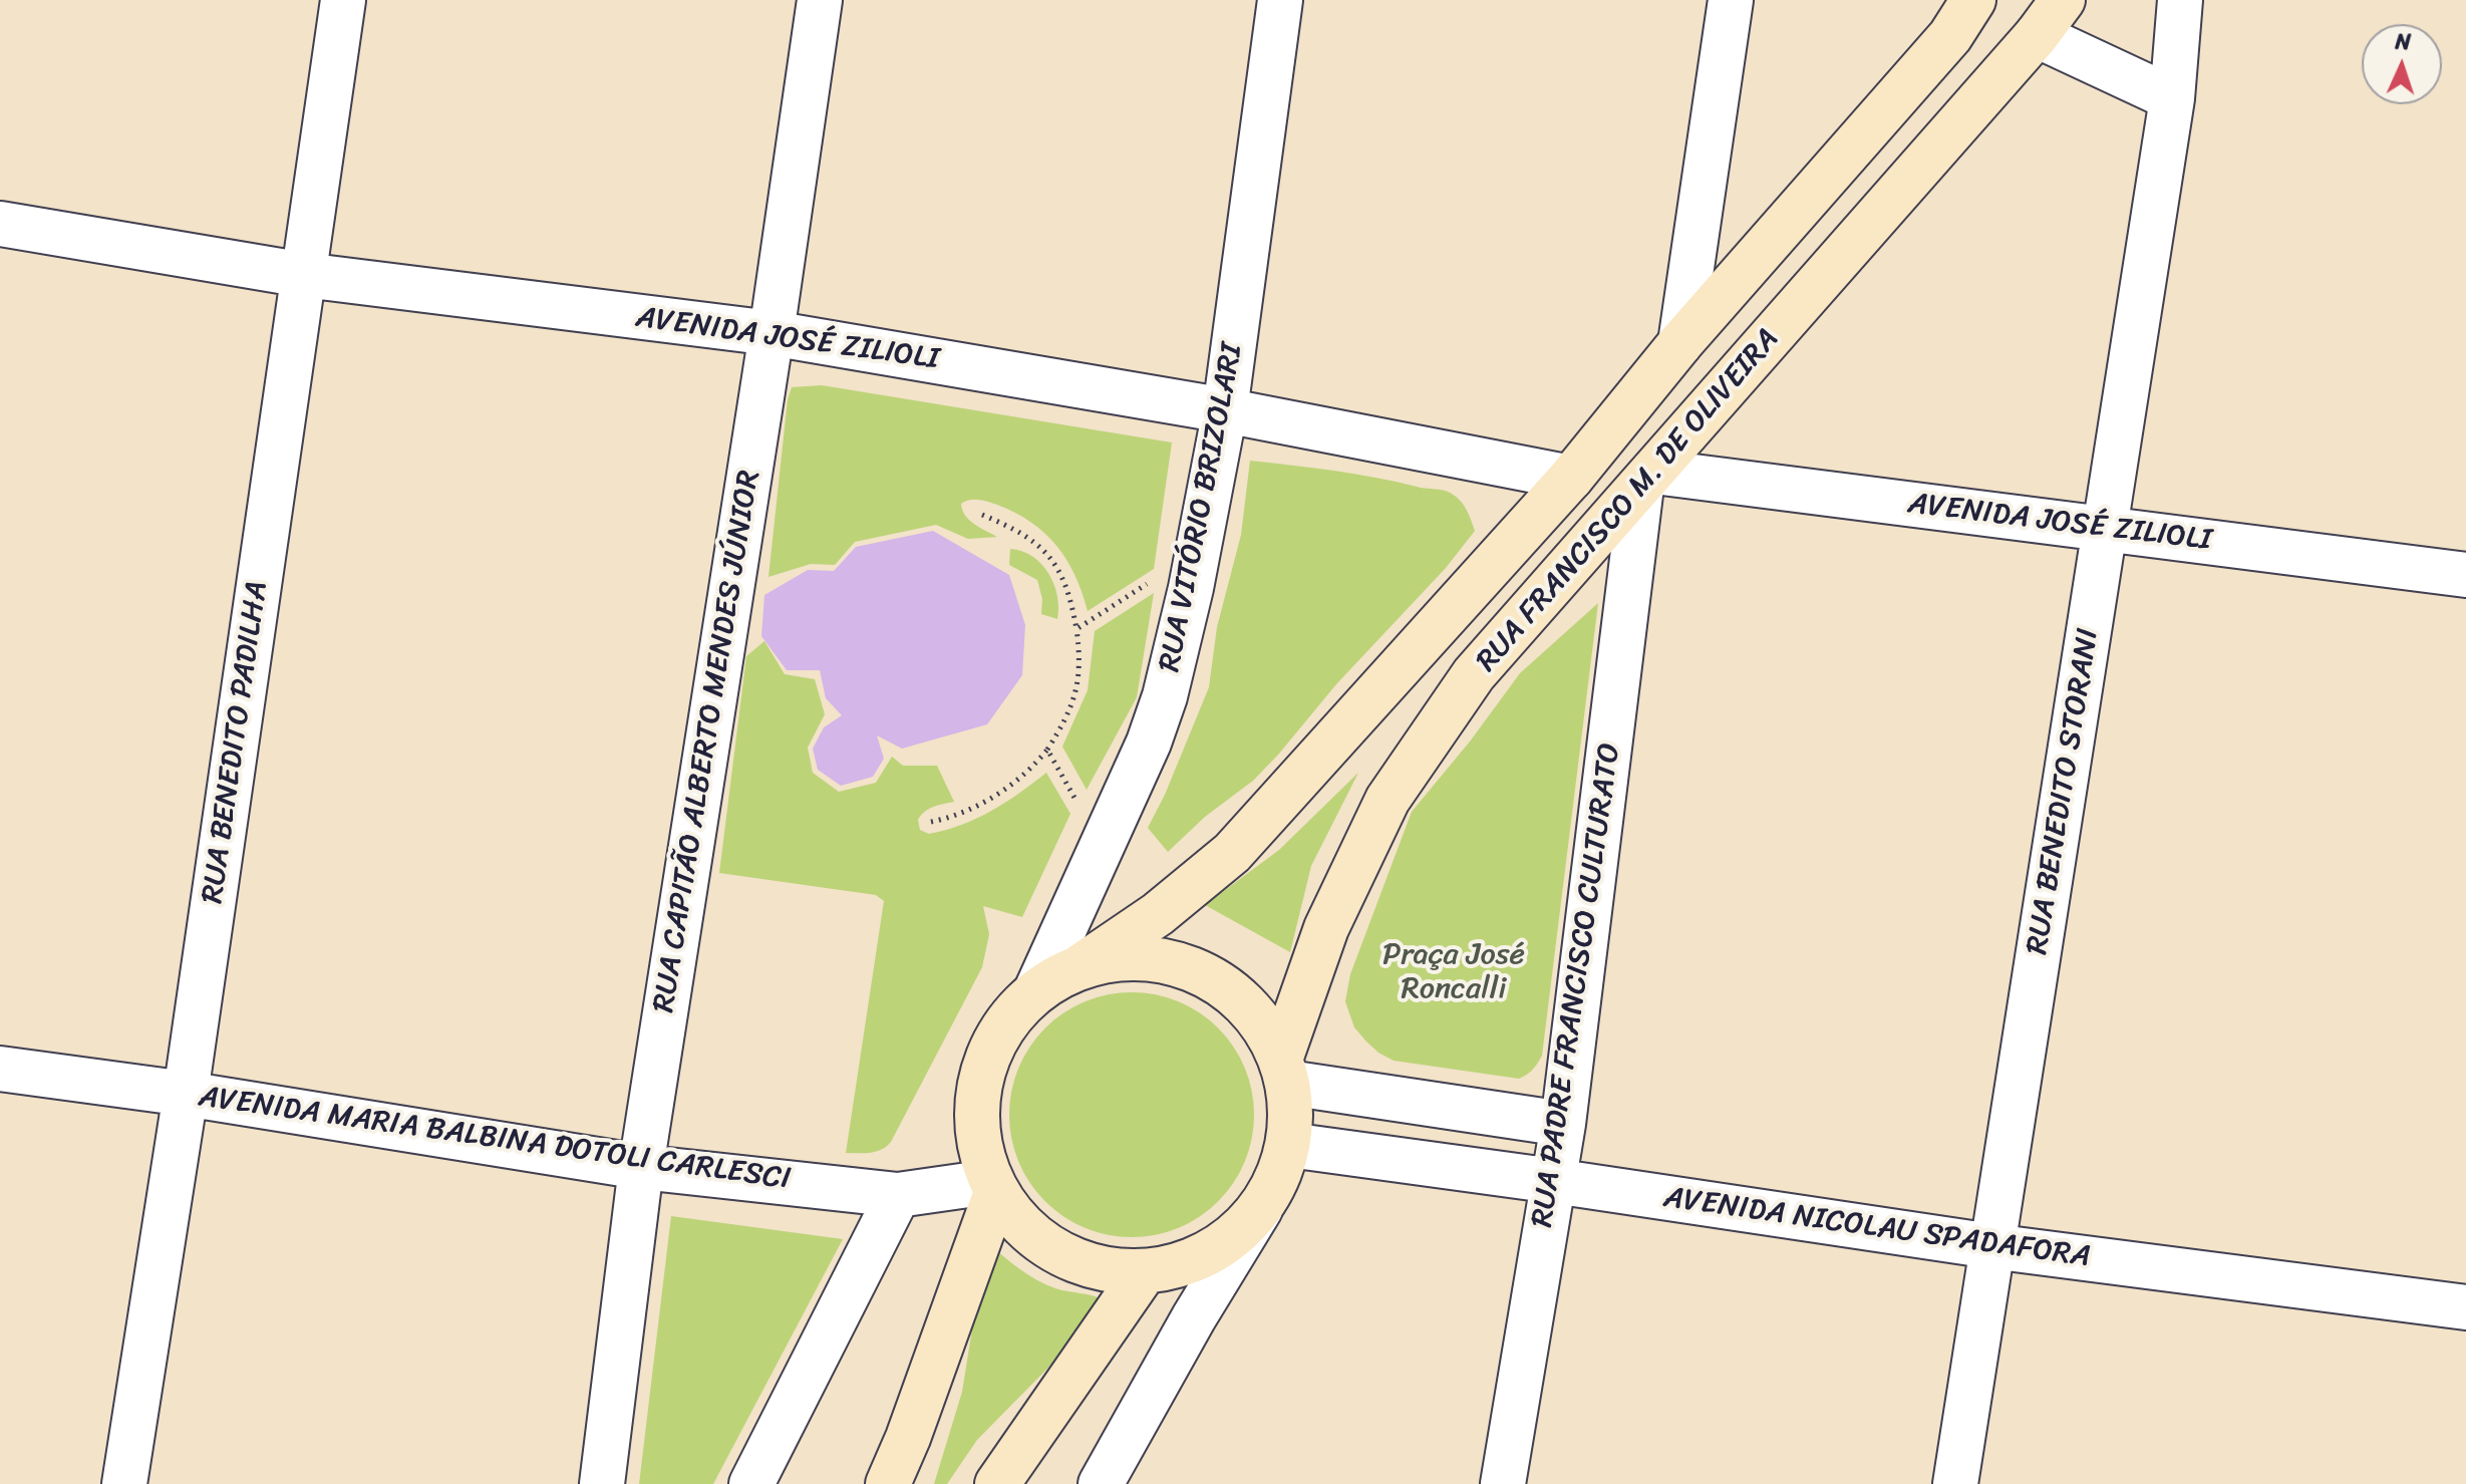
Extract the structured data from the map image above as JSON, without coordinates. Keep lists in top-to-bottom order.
{
  "streets": {
    "main road": ["RUA FRANCISCO M. DE OLIVEIRA"],
    "street": [
      "AVENIDA JOSÉ ZILIOLI",
      "RUA VITÓRIO BRIZOLARI",
      "RUA CAPITÃO ALBERTO MENDES JÚNIOR",
      "RUA BENEDITO PADILHA",
      "RUA BENEDITO STORANI",
      "RUA PADRE FRANCISCO CULTURATO",
      "AVENIDA MARIA BALBINA DOTOLI CARLESCI",
      "AVENIDA NICOLAU SPADAFORA"
    ]
  },
  "crossings": [
    ["AVENIDA JOSÉ ZILIOLI", "RUA FRANCISCO M. DE OLIVEIRA"],
    ["AVENIDA JOSÉ ZILIOLI", "RUA VITÓRIO BRIZOLARI"],
    ["AVENIDA JOSÉ ZILIOLI", "RUA CAPITÃO ALBERTO MENDES JÚNIOR"],
    ["AVENIDA JOSÉ ZILIOLI", "RUA BENEDITO PADILHA"],
    ["AVENIDA JOSÉ ZILIOLI", "RUA BENEDITO STORANI"],
    ["AVENIDA JOSÉ ZILIOLI", "RUA PADRE FRANCISCO CULTURATO"],
    ["RUA FRANCISCO M. DE OLIVEIRA", "RUA PADRE FRANCISCO CULTURATO"],
    ["RUA CAPITÃO ALBERTO MENDES JÚNIOR", "AVENIDA MARIA BALBINA DOTOLI CARLESCI"],
    ["RUA BENEDITO PADILHA", "AVENIDA MARIA BALBINA DOTOLI CARLESCI"],
    ["RUA BENEDITO STORANI", "AVENIDA NICOLAU SPADAFORA"],
    ["RUA PADRE FRANCISCO CULTURATO", "AVENIDA NICOLAU SPADAFORA"]
  ],
  "parks": ["Praça José Roncalli"],
  "north": "top"
}
